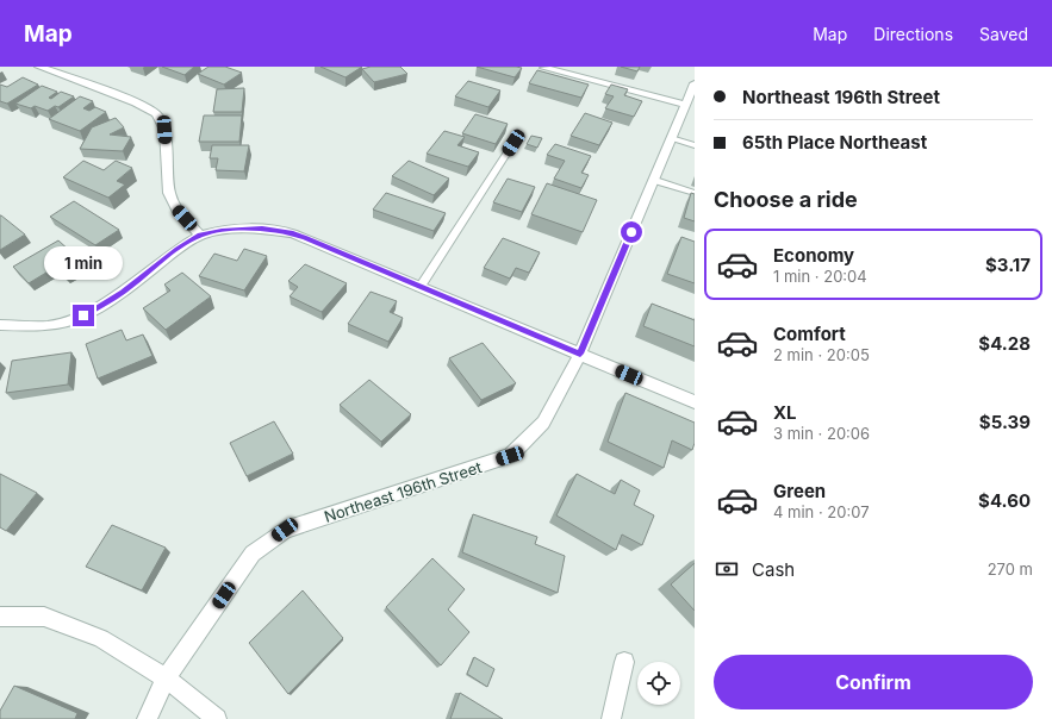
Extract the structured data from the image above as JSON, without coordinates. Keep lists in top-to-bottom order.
{
  "streets": {
    "street": ["Northeast 196th Street"]
  },
  "page": {
    "header": "Map",
    "nav": ["Map", "Directions", "Saved"],
    "banner": ["Northeast 196th Street", "65th Place Northeast"],
    "heading": "Choose a ride",
    "list": [
      {
        "name": "Economy",
        "note": "1 min · 20:04",
        "value": "$3.17"
      },
      {
        "name": "Comfort",
        "note": "2 min · 20:05",
        "value": "$4.28"
      },
      {
        "name": "XL",
        "note": "3 min · 20:06",
        "value": "$5.39"
      },
      {
        "name": "Green",
        "note": "4 min · 20:07",
        "value": "$4.60"
      }
    ],
    "bubble": "1 min",
    "pay": ["Cash", "270 m"],
    "buttons": "Confirm"
  }
}
